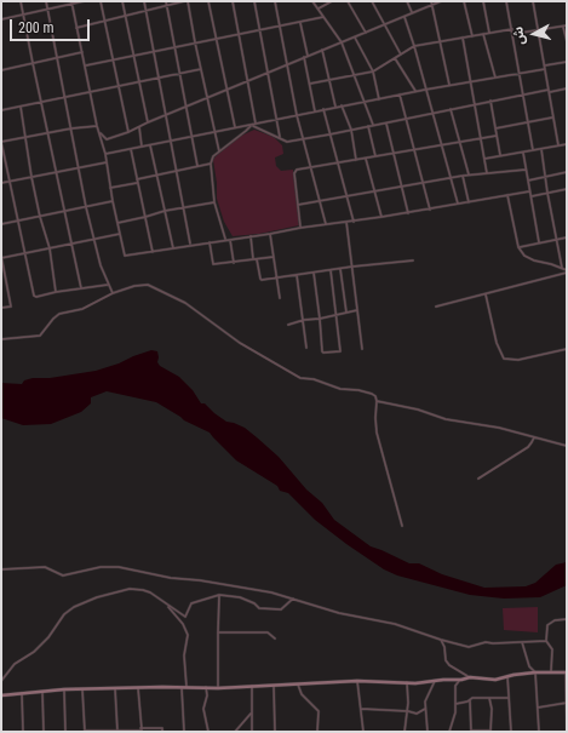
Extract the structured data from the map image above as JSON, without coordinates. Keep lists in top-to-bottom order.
{
  "scale_bar": "200 m",
  "north": "left"
}
